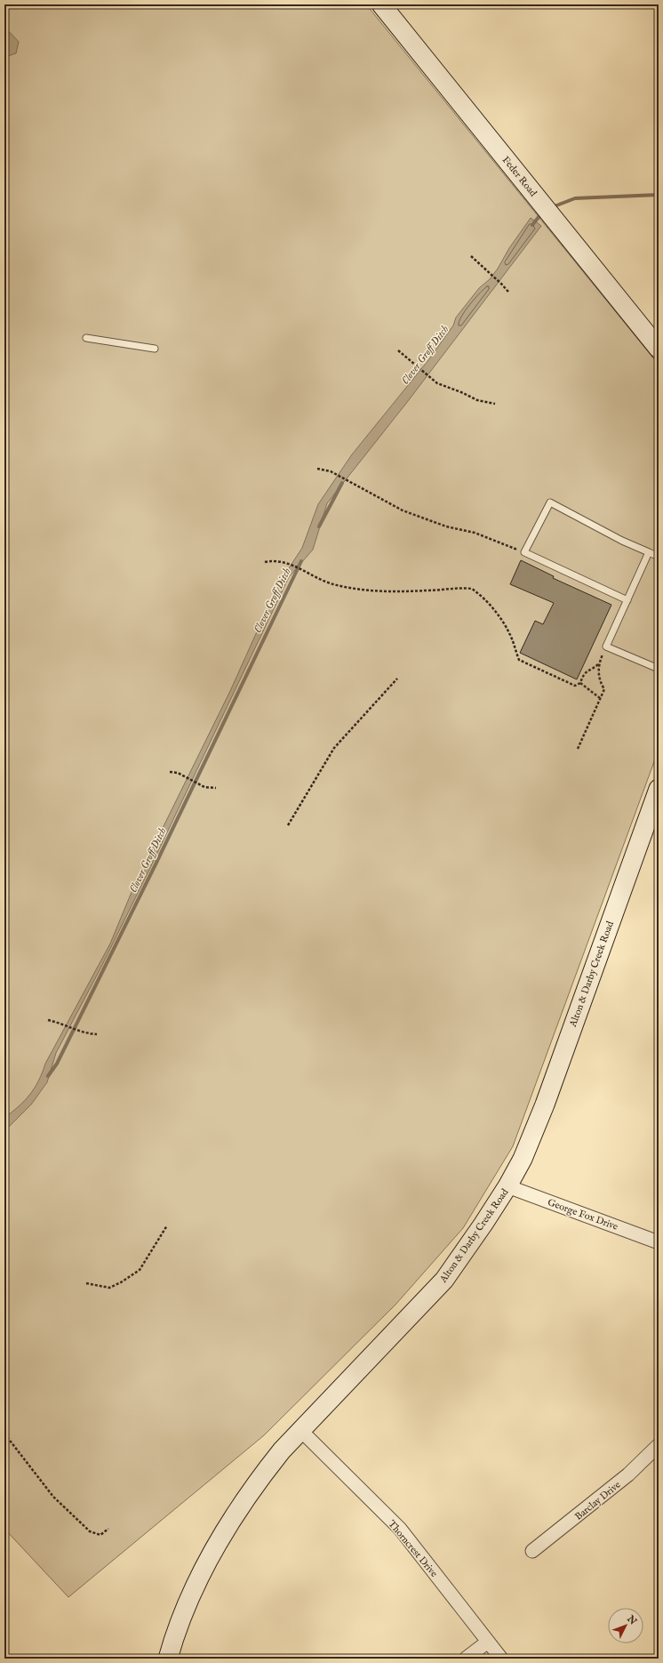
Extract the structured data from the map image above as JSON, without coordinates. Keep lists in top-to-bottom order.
{
  "streets": {
    "street": [
      "Feder Road",
      "Alton & Darby Creek Road",
      "George Fox Drive",
      "Barclay Drive",
      "Thorncrest Drive"
    ]
  },
  "crossings": [
    ["Alton & Darby Creek Road", "George Fox Drive"],
    ["Alton & Darby Creek Road", "Thorncrest Drive"]
  ],
  "water": ["Clover Groff Ditch"],
  "north": "top right"
}
